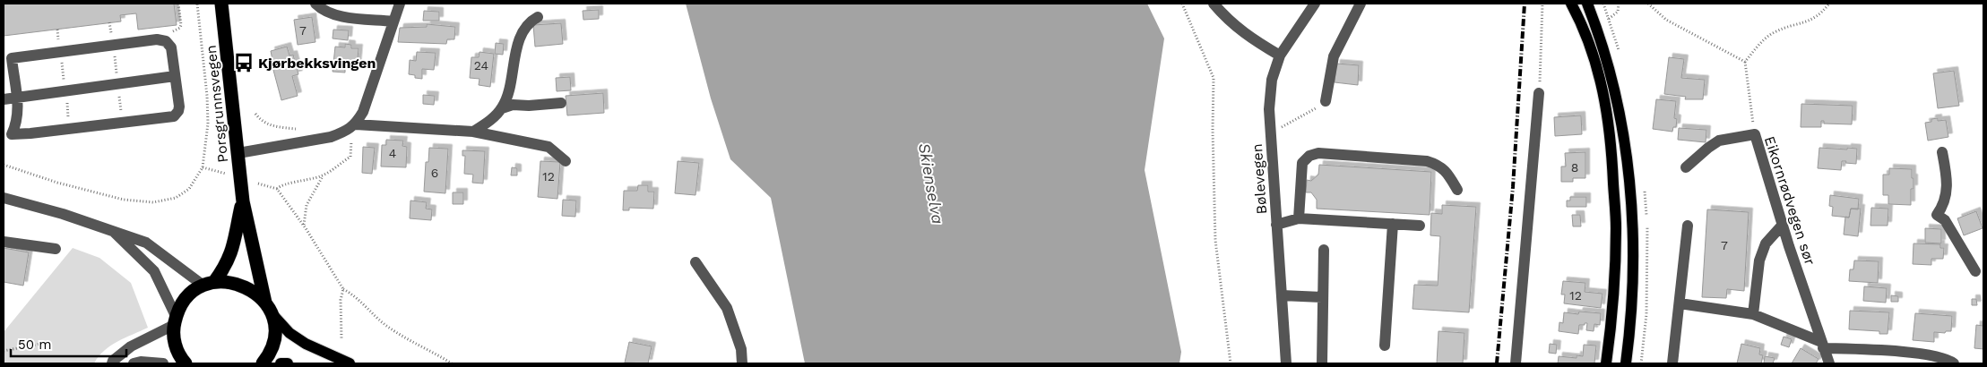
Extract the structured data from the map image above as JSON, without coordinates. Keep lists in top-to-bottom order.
{
  "streets": {
    "highway": ["Porsgrunnsvegen"],
    "street": ["Bølevegen", "Eikornrødvegen sør"]
  },
  "water": ["Skienselva"],
  "places": {
    "bus stop": ["Kjørbekksvingen"]
  },
  "house_numbers": [
    "7",
    "24",
    "4",
    "8",
    "6",
    "12",
    "7",
    "12"
  ],
  "scale_bar": "50 m"
}
